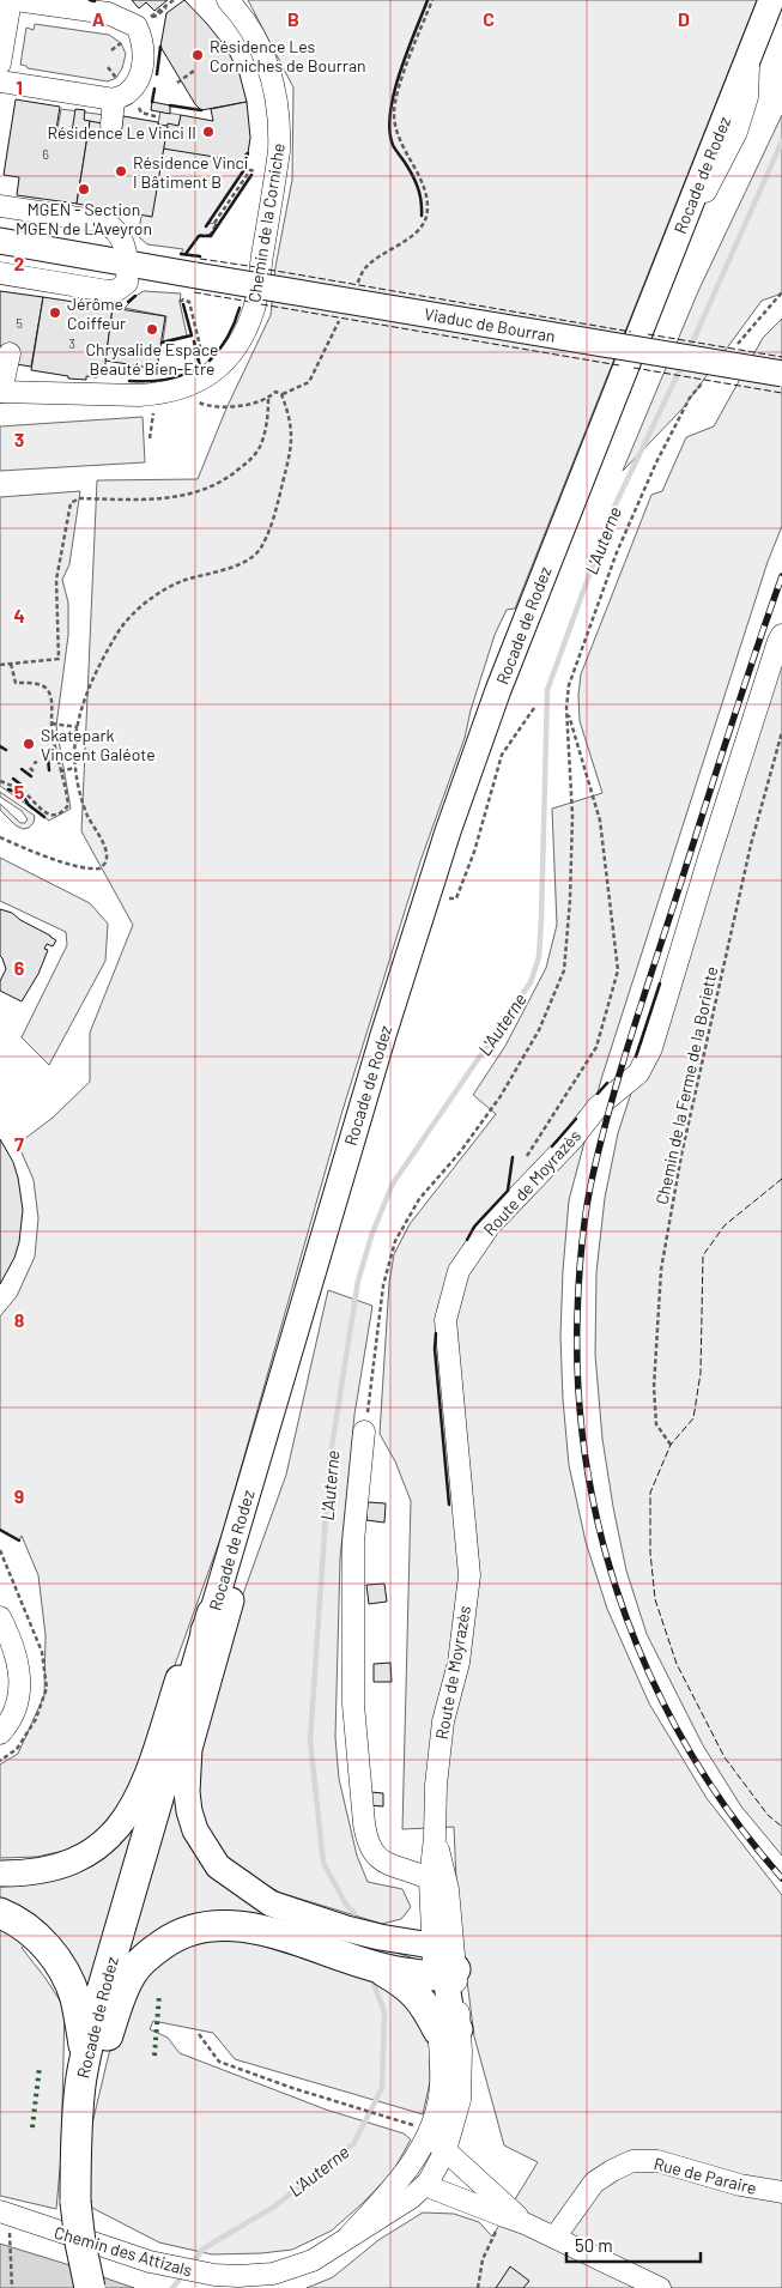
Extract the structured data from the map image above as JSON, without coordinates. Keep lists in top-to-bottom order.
{
  "streets": {
    "highway": ["Rocade de Rodez"],
    "main road": ["Viaduc de Bourran"],
    "street": [
      "Chemin de la Corniche",
      "Route de Moyrazès",
      "Rue de Paraire",
      "Chemin des Attizals"
    ],
    "path": ["Chemin de la Ferme de la Boriette"]
  },
  "water": ["L'Auterne"],
  "places": [
    "Résidence Les Corniches de Bourran",
    "Résidence Le Vinci II",
    "Résidence Vinci I Bâtiment B",
    "MGEN - Section MGEN de L'Aveyron",
    "Jérôme Coiffeur",
    "Chrysalide Espace Beauté Bien-Etre",
    "Skatepark Vincent Galéote"
  ],
  "house_numbers": ["6", "5", "3"],
  "scale_bar": "50 m",
  "grid": {
    "columns": [
      "A",
      "B",
      "C",
      "D"
    ],
    "rows": [
      "1",
      "2",
      "3",
      "4",
      "5",
      "6",
      "7",
      "8",
      "9"
    ]
  }
}
